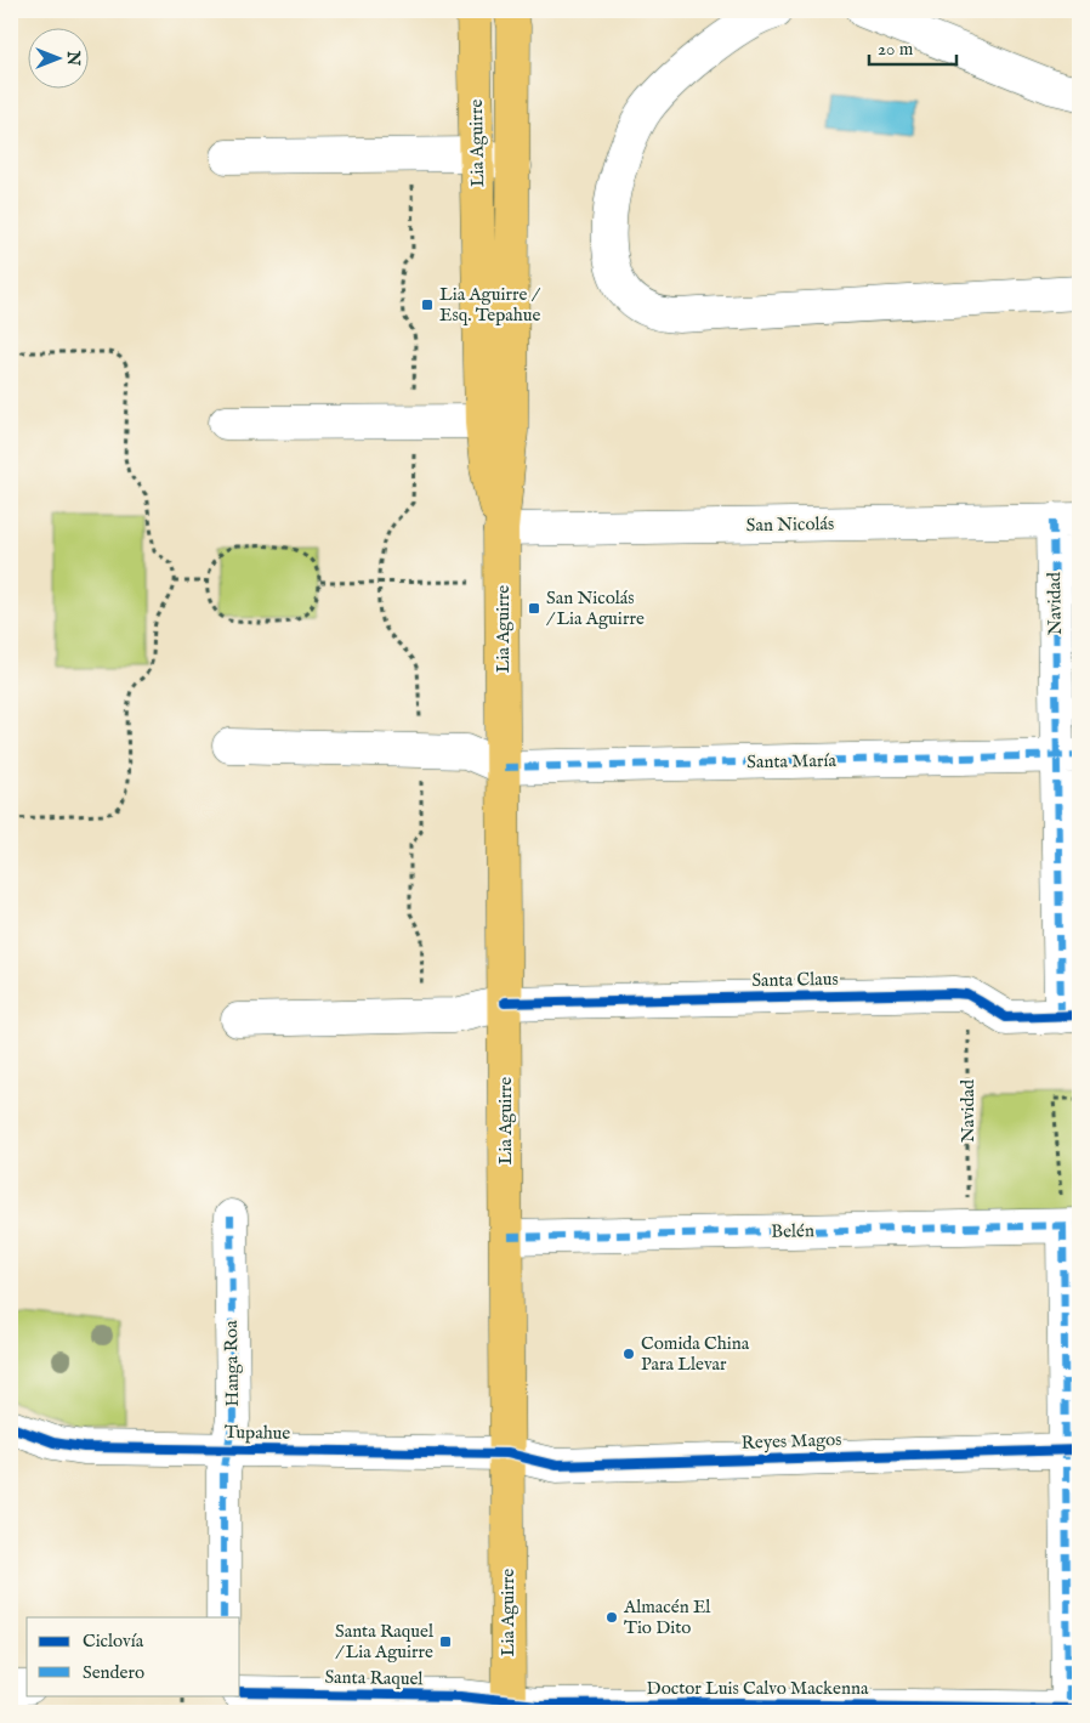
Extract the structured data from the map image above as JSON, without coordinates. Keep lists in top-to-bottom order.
{
  "streets": {
    "main road": ["Lia Aguirre"],
    "street": [
      "San Nicolás",
      "Navidad",
      "Santa María",
      "Santa Claus",
      "Belén",
      "Hanga Roa",
      "Tupahue",
      "Reyes Magos",
      "Santa Raquel",
      "Doctor Luis Calvo Mackenna"
    ]
  },
  "crossings": [
    ["Lia Aguirre", "San Nicolás"],
    ["Lia Aguirre", "Santa María"],
    ["Lia Aguirre", "Santa Claus"],
    ["Lia Aguirre", "Belén"],
    ["Lia Aguirre", "Tupahue"],
    ["Lia Aguirre", "Reyes Magos"],
    ["Lia Aguirre", "Santa Raquel"],
    ["Lia Aguirre", "Doctor Luis Calvo Mackenna"],
    ["San Nicolás", "Navidad"],
    ["Navidad", "Santa María"],
    ["Navidad", "Santa Claus"],
    ["Navidad", "Belén"],
    ["Hanga Roa", "Tupahue"],
    ["Tupahue", "Reyes Magos"],
    ["Santa Raquel", "Doctor Luis Calvo Mackenna"]
  ],
  "places": {
    "transit": ["Lia Aguirre / Esq. Tepahue", "San Nicolás / Lia Aguirre", "Santa Raquel / Lia Aguirre"],
    "other": ["Comida China Para Llevar", "Almacén El Tio Dito"]
  },
  "legend": ["Ciclovía", "Sendero"],
  "scale_bar": "20 m",
  "north": "right"
}
